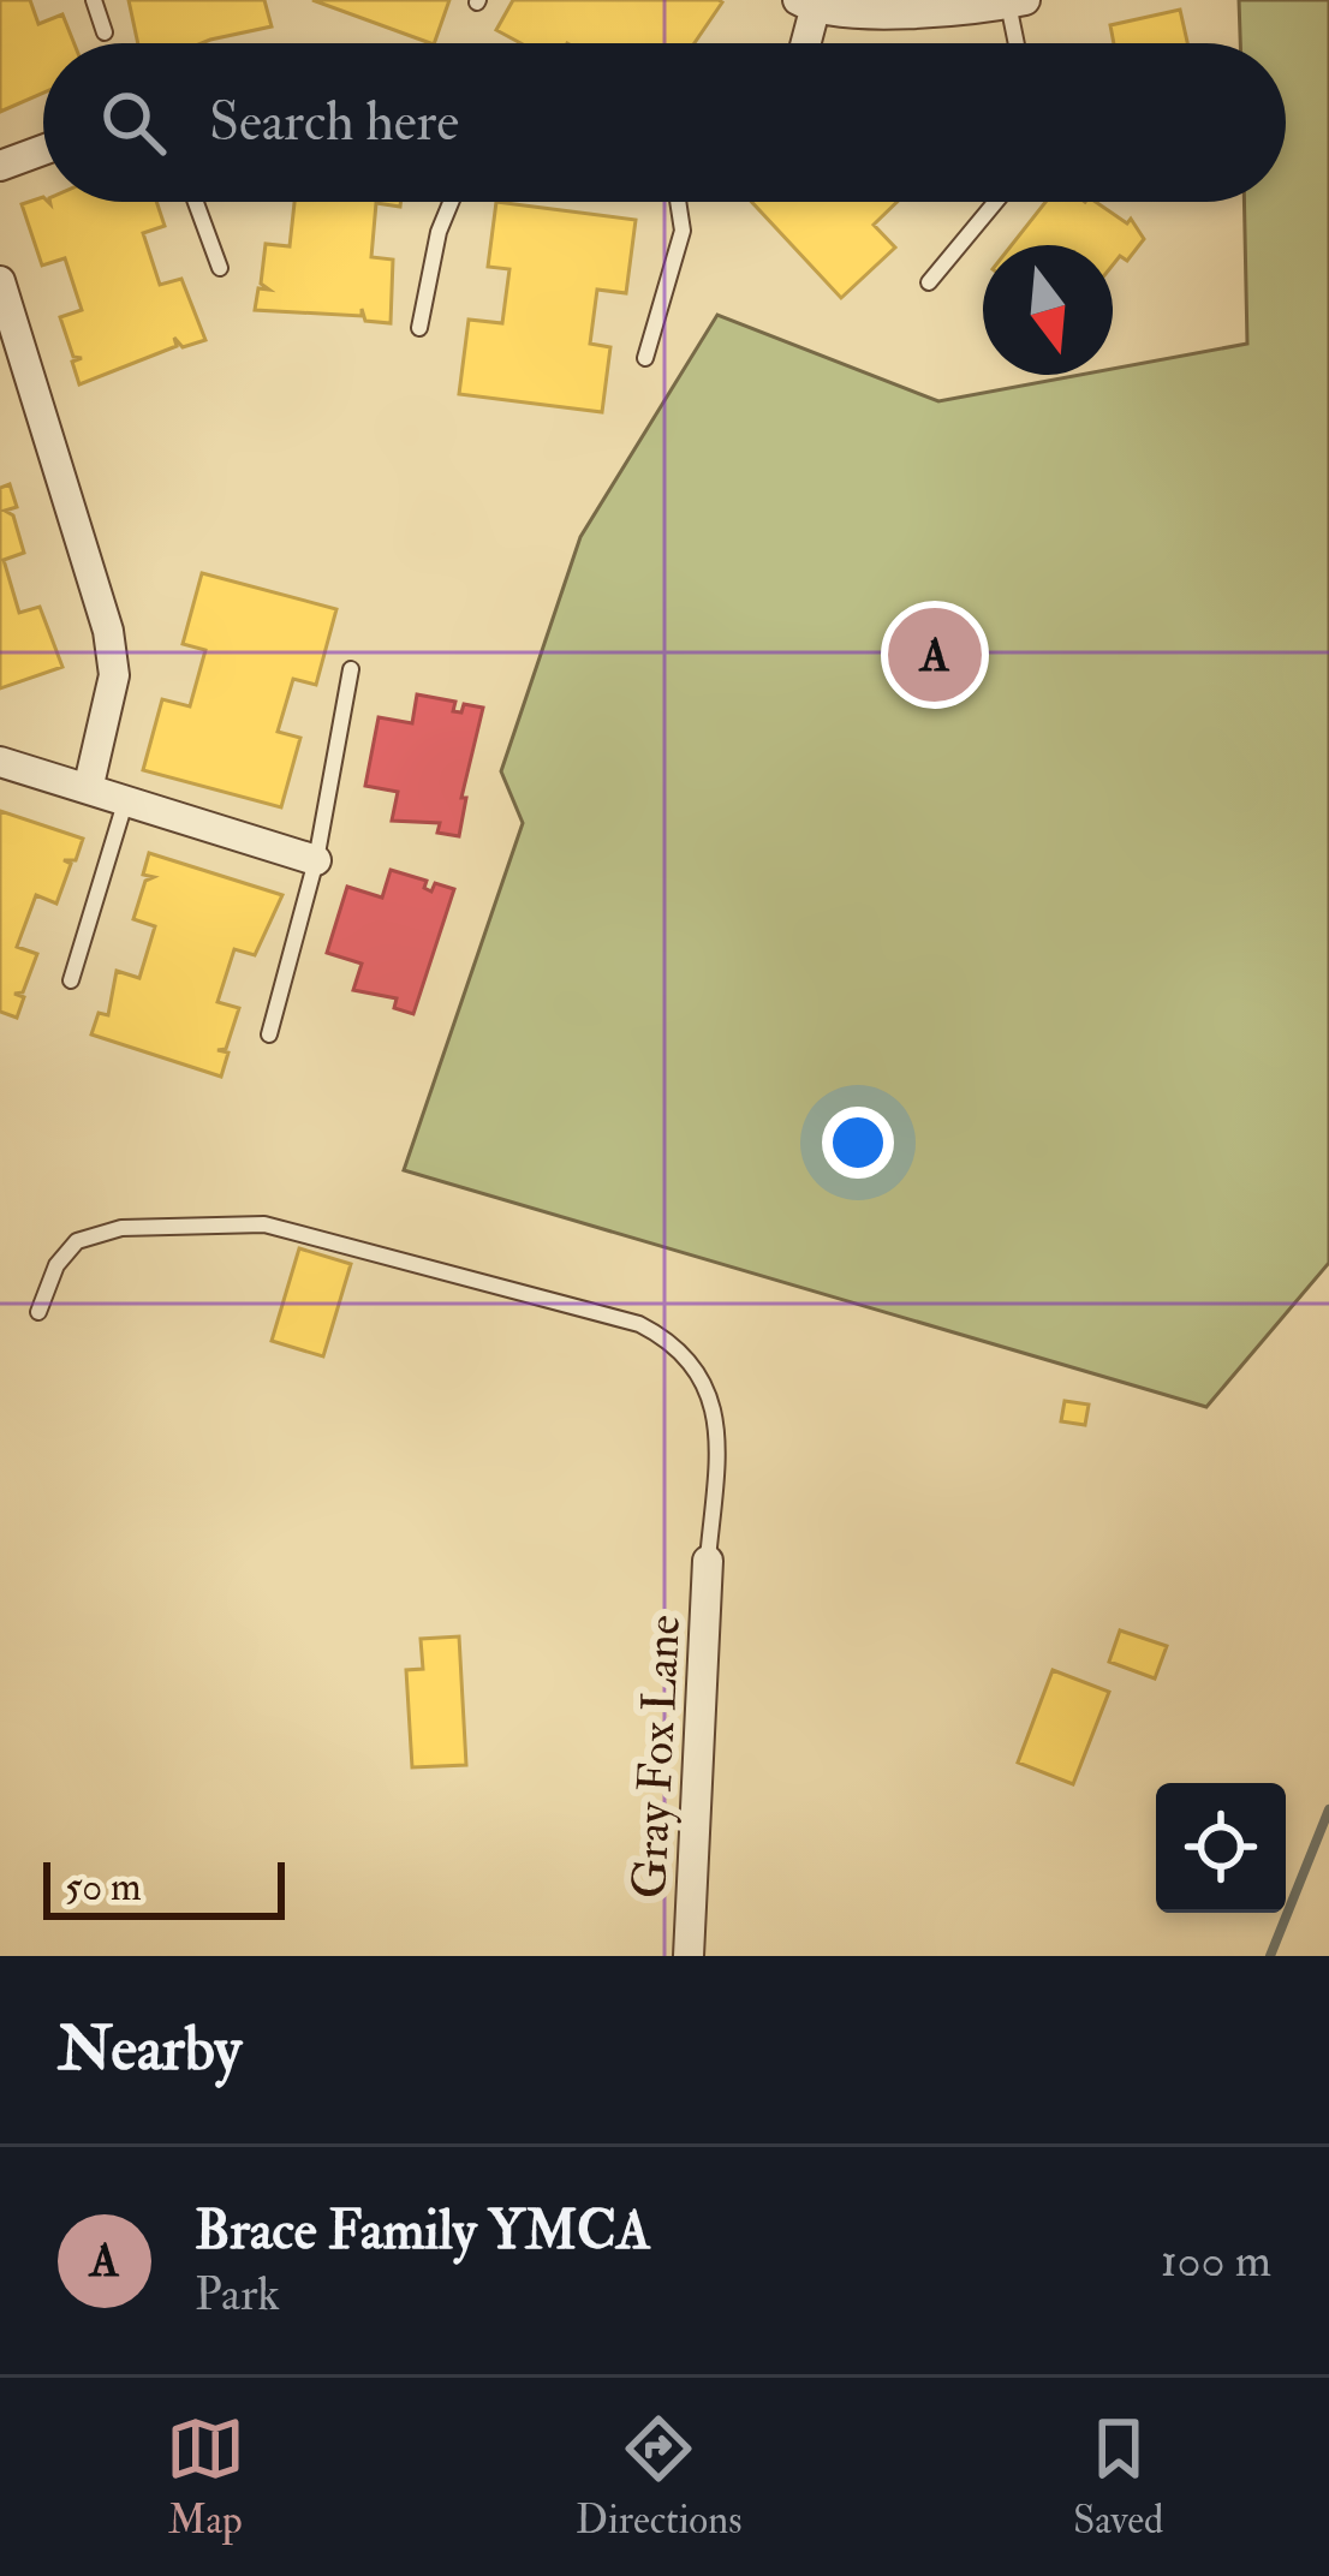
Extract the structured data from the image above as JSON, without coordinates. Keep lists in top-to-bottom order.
{
  "streets": {
    "street": ["Gray Fox Lane"]
  },
  "scale_bar": "50 m",
  "north": "bottom",
  "page": {
    "search": "Search here",
    "pins": "A",
    "scale": "50 m",
    "heading": "Nearby",
    "list": [
      {
        "mark": "A",
        "name": "Brace Family YMCA",
        "note": "Park",
        "value": "100 m"
      }
    ],
    "nav": ["Map", "Directions", "Saved"]
  }
}
